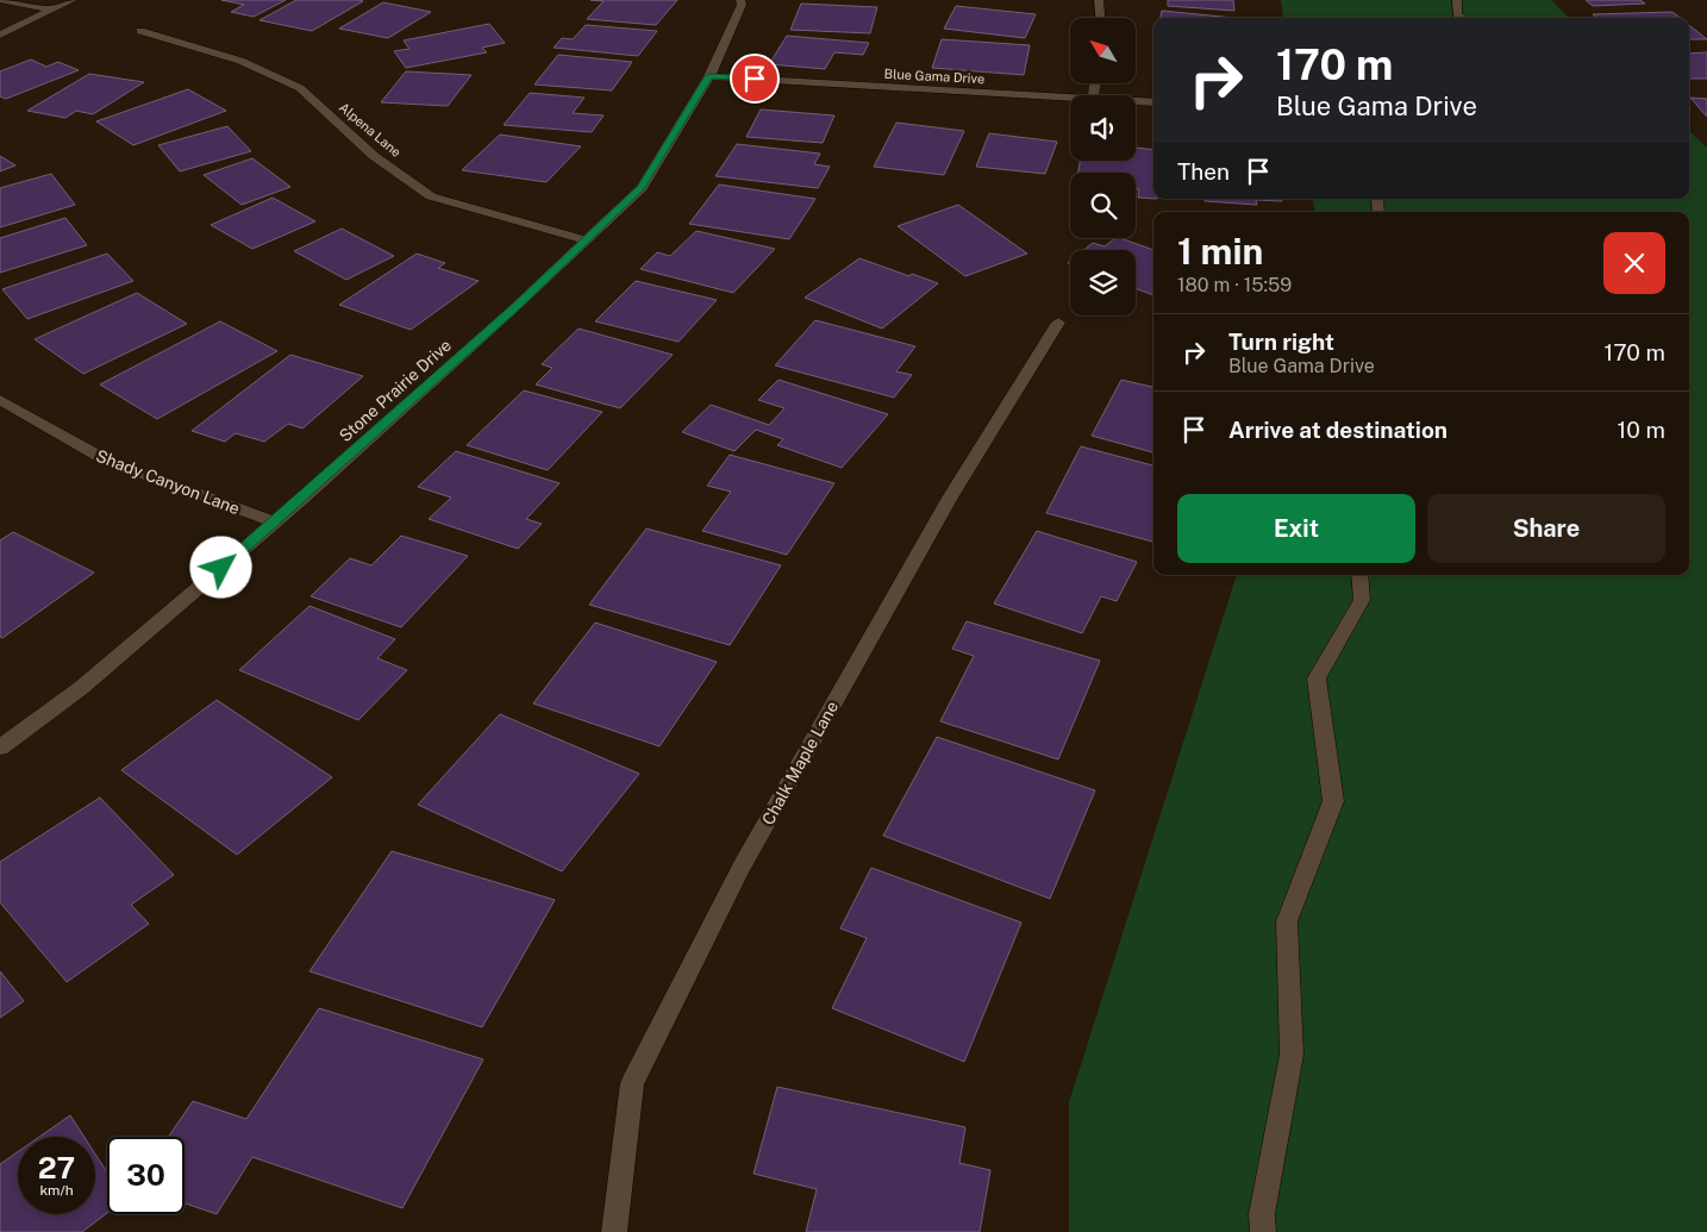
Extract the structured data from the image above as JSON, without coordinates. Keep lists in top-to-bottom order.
{
  "streets": {
    "street": [
      "Blue Gama Drive",
      "Alpena Lane",
      "Stone Prairie Drive",
      "Shady Canyon Lane",
      "Chalk Maple Lane"
    ]
  },
  "crossings": [
    ["Blue Gama Drive", "Stone Prairie Drive"],
    ["Alpena Lane", "Stone Prairie Drive"],
    ["Stone Prairie Drive", "Shady Canyon Lane"]
  ],
  "north": "top left",
  "page": {
    "turn": ["170 m", "Blue Gama Drive"],
    "then": "Then",
    "heading": ["1 min", "180 m · 15:59"],
    "list": [
      {
        "name": "Turn right",
        "note": "Blue Gama Drive",
        "value": "170 m"
      },
      {
        "name": "Arrive at destination",
        "value": "10 m"
      }
    ],
    "buttons": ["Exit", "Share"],
    "speed": "27 km/h",
    "limit": "30"
  }
}
